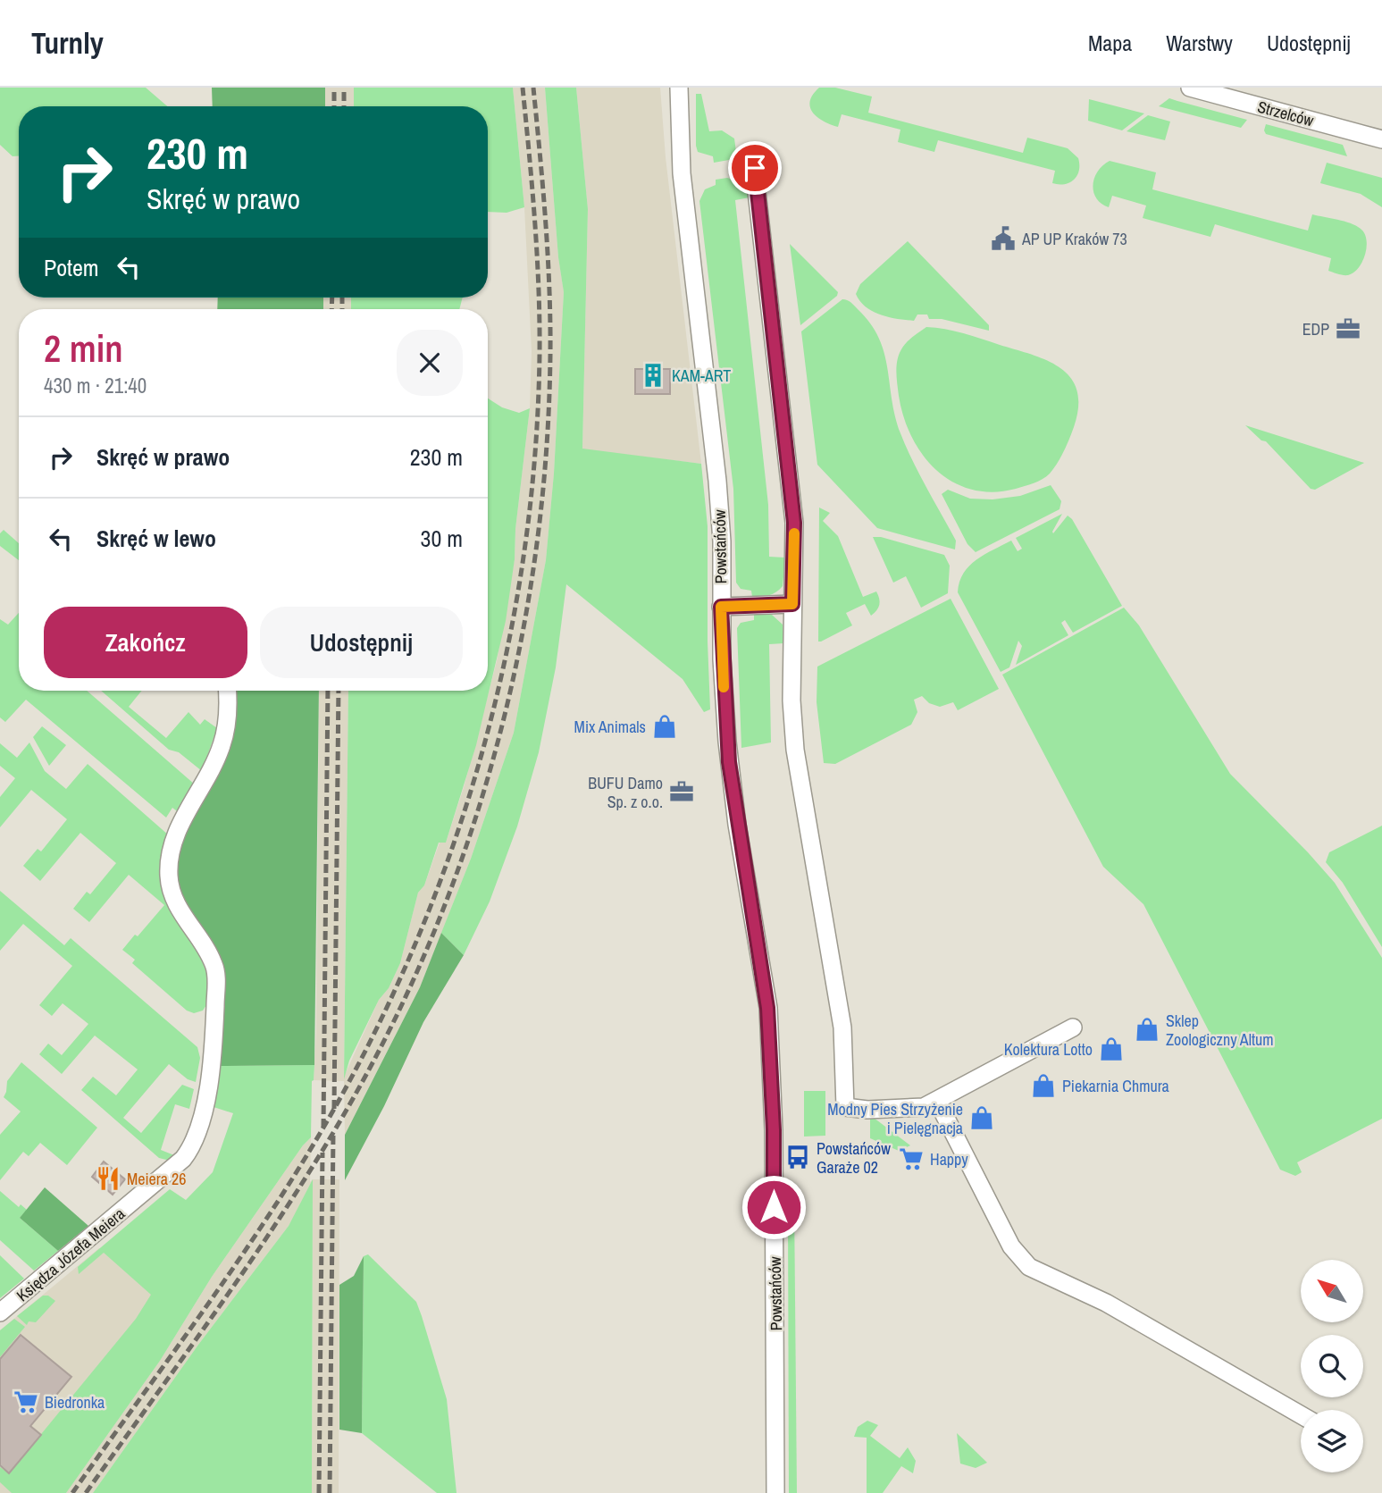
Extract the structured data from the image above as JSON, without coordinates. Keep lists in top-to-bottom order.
{
  "streets": {
    "street": ["Strzelców", "Powstańców", "Księdza Józefa Meiera"]
  },
  "places": {
    "public building": ["AP UP Kraków 73"],
    "office": ["EDP", "BUFU Damo Sp. z o.o."],
    "building": ["KAM-ART"],
    "shop": [
      "Mix Animals",
      "Sklep Zoologiczny Altum",
      "Kolektura Lotto",
      "Piekarnia Chmura",
      "Modny Pies Strzyżenie i Pielęgnacja"
    ],
    "bus stop": ["Powstańców Garaże 02"],
    "supermarket": ["Happy", "Biedronka"],
    "restaurant": ["Meiera 26"]
  },
  "north": "top left",
  "page": {
    "header": "Turnly",
    "nav": ["Mapa", "Warstwy", "Udostępnij"],
    "turn": ["230 m", "Skręć w prawo"],
    "then": "Potem",
    "heading": ["2 min", "430 m · 21:40"],
    "list": [
      {
        "name": "Skręć w prawo",
        "value": "230 m"
      },
      {
        "name": "Skręć w lewo",
        "value": "30 m"
      }
    ],
    "buttons": ["Zakończ", "Udostępnij"]
  }
}
